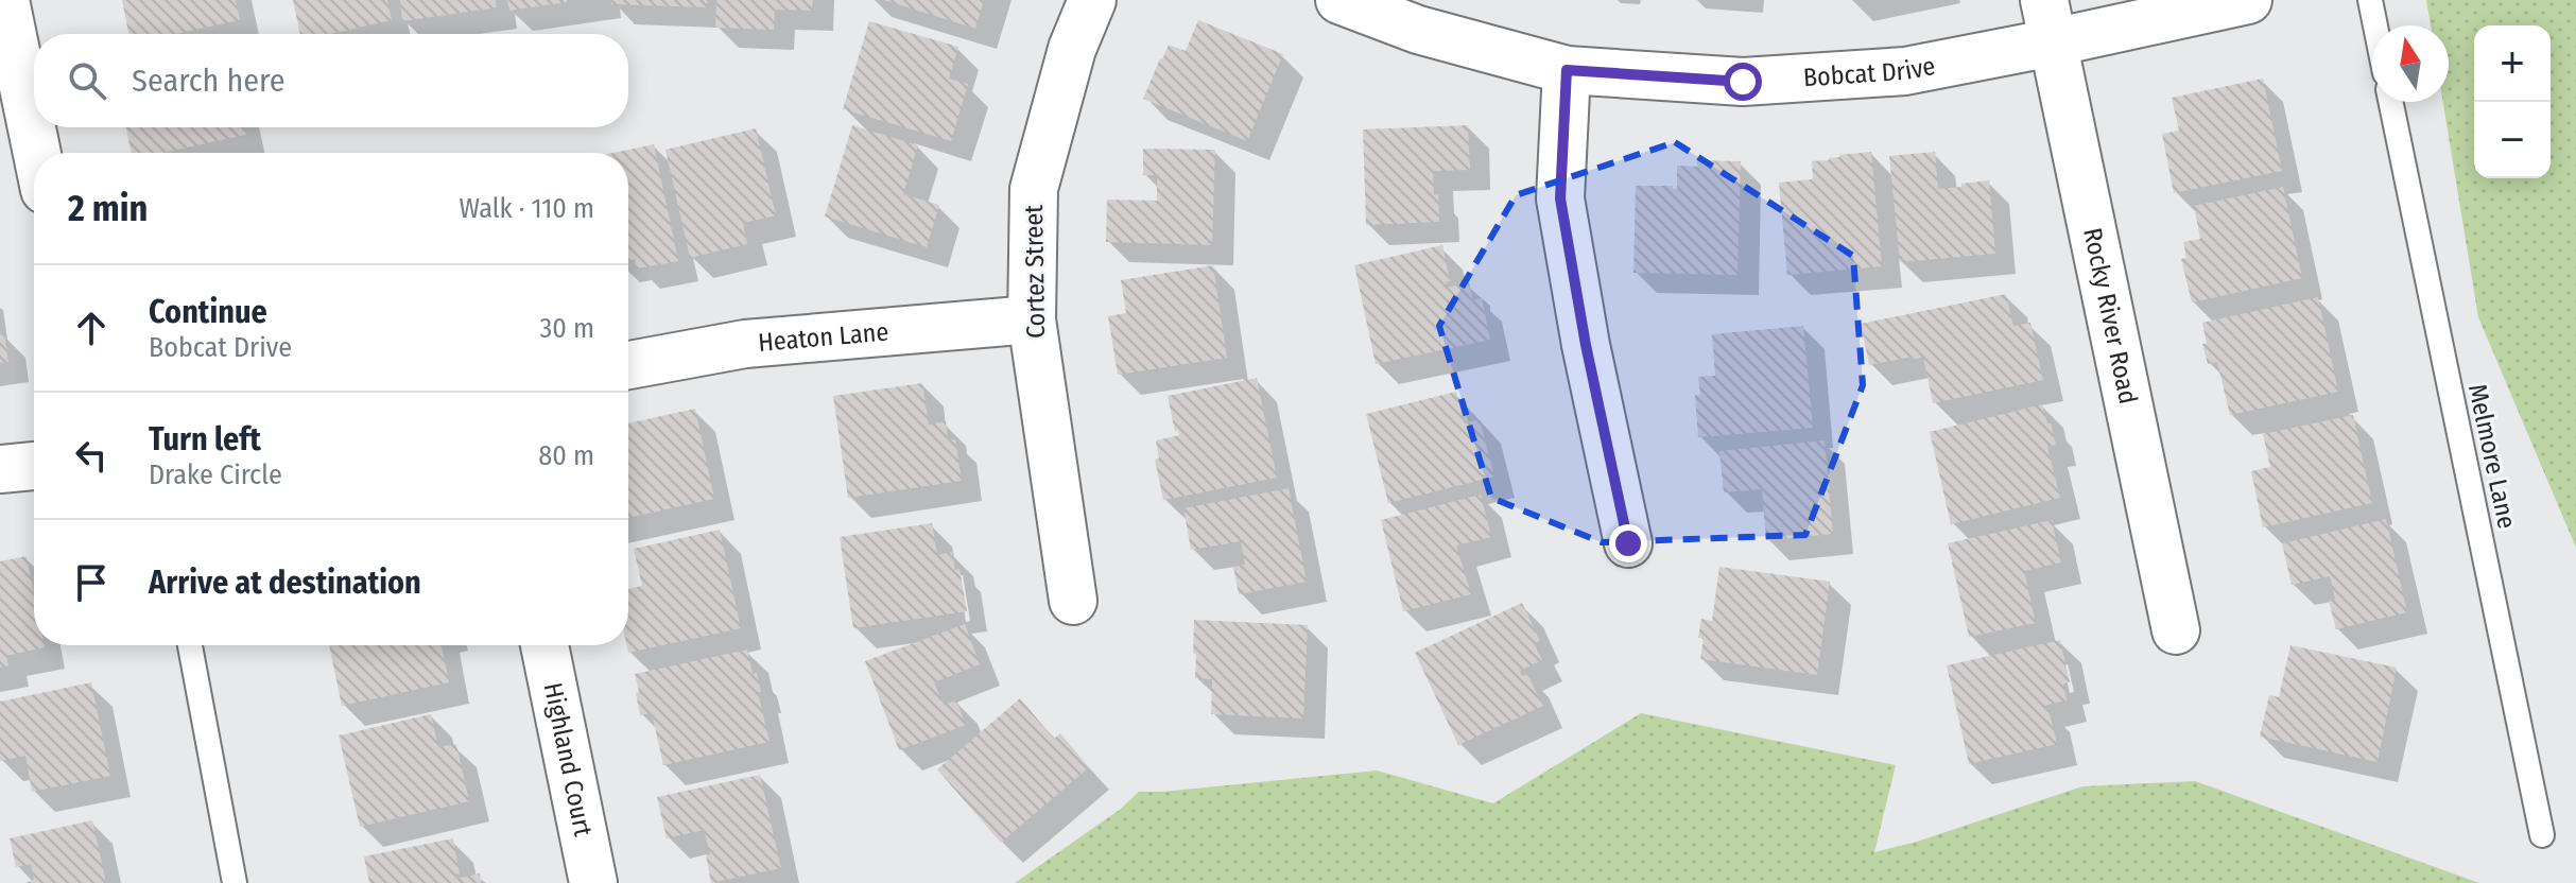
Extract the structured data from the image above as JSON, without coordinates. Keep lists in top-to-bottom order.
{
  "streets": {
    "street": [
      "Bobcat Drive",
      "Cortez Street",
      "Rocky River Road",
      "Heaton Lane",
      "Highland Court"
    ],
    "lane": ["Melmore Lane"]
  },
  "crossings": [
    ["Bobcat Drive", "Rocky River Road"],
    ["Cortez Street", "Heaton Lane"]
  ],
  "north": "top",
  "page": {
    "map_buttons": ["+", "−"],
    "search": "Search here",
    "heading": ["2 min", "Walk · 110 m"],
    "list": [
      ["Continue", "Bobcat Drive", "30 m"],
      ["Turn left", "Drake Circle", "80 m"],
      "Arrive at destination"
    ]
  }
}
